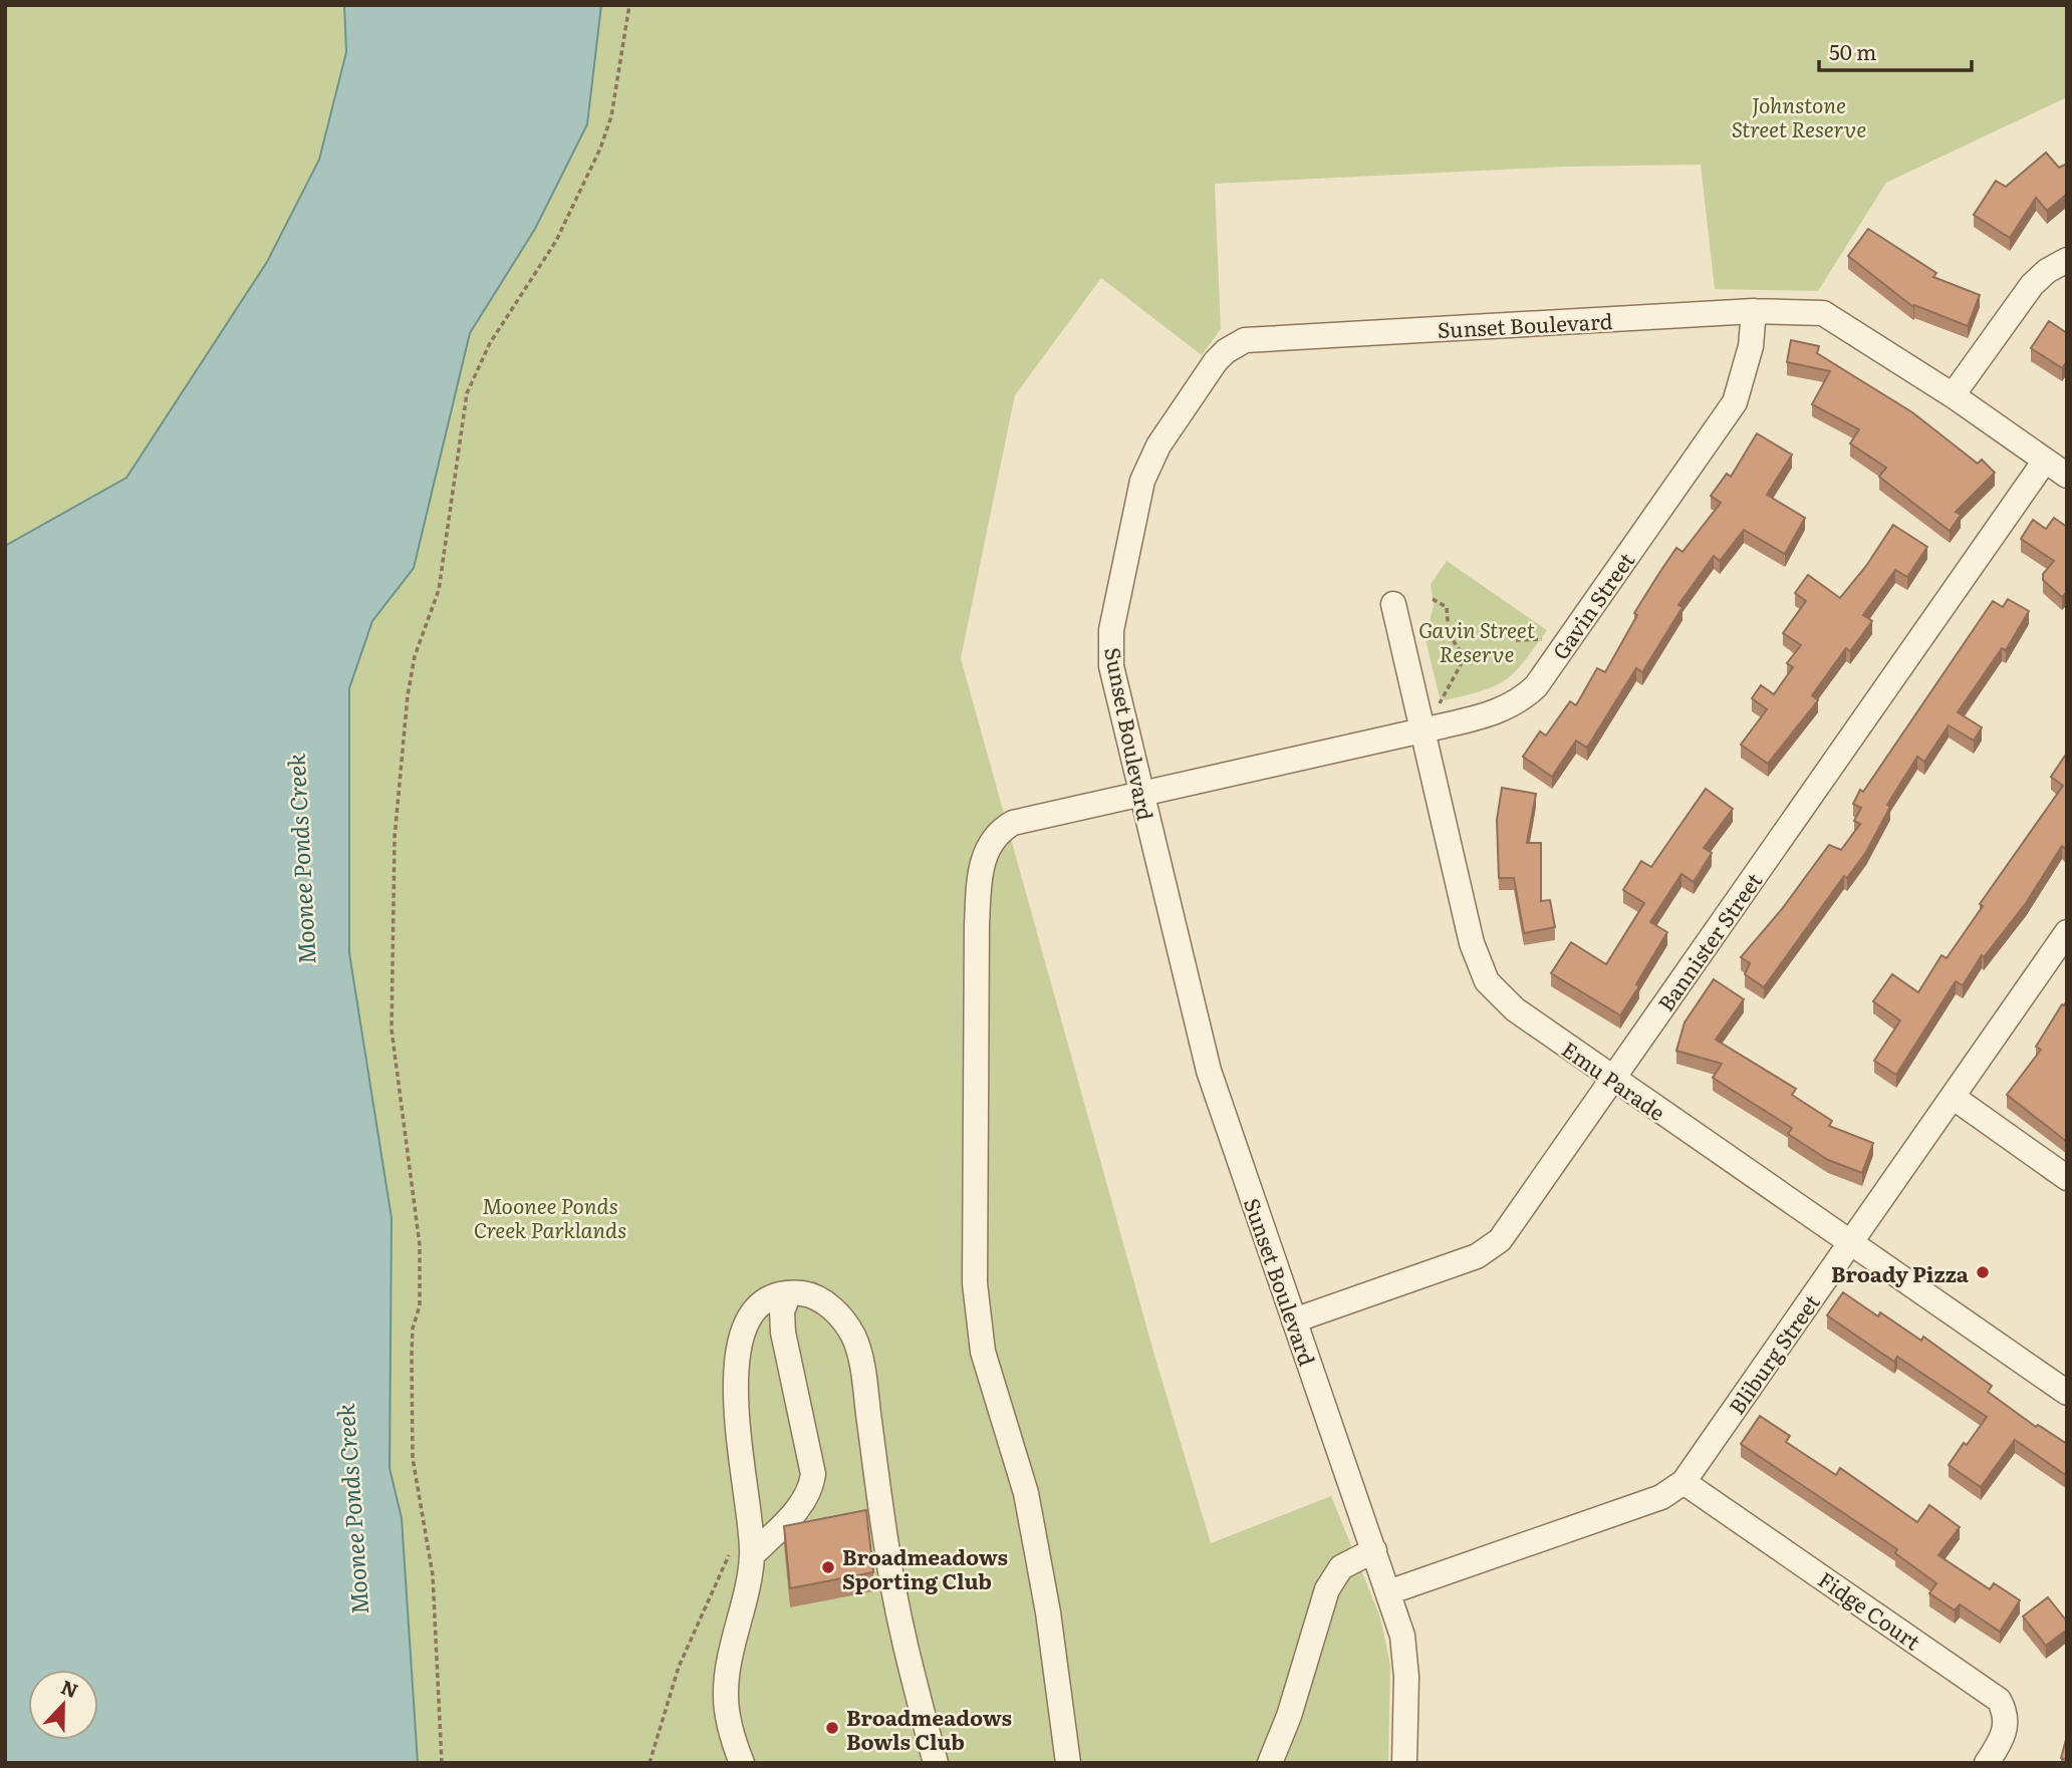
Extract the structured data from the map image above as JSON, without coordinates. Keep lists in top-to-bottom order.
{
  "streets": {
    "street": [
      "Sunset Boulevard",
      "Gavin Street",
      "Bannister Street",
      "Emu Parade",
      "Bliburg Street",
      "Fidge Court"
    ]
  },
  "crossings": [
    ["Sunset Boulevard", "Gavin Street"],
    ["Sunset Boulevard", "Bannister Street"],
    ["Sunset Boulevard", "Bliburg Street"],
    ["Gavin Street", "Emu Parade"],
    ["Bannister Street", "Emu Parade"],
    ["Emu Parade", "Bliburg Street"],
    ["Bliburg Street", "Fidge Court"]
  ],
  "water": ["Moonee Ponds Creek"],
  "parks": ["Johnstone Street Reserve", "Gavin Street Reserve", "Moonee Ponds Creek Parklands"],
  "places": ["Broady Pizza", "Broadmeadows Sporting Club", "Broadmeadows Bowls Club"],
  "scale_bar": "50 m",
  "north": "top"
}
